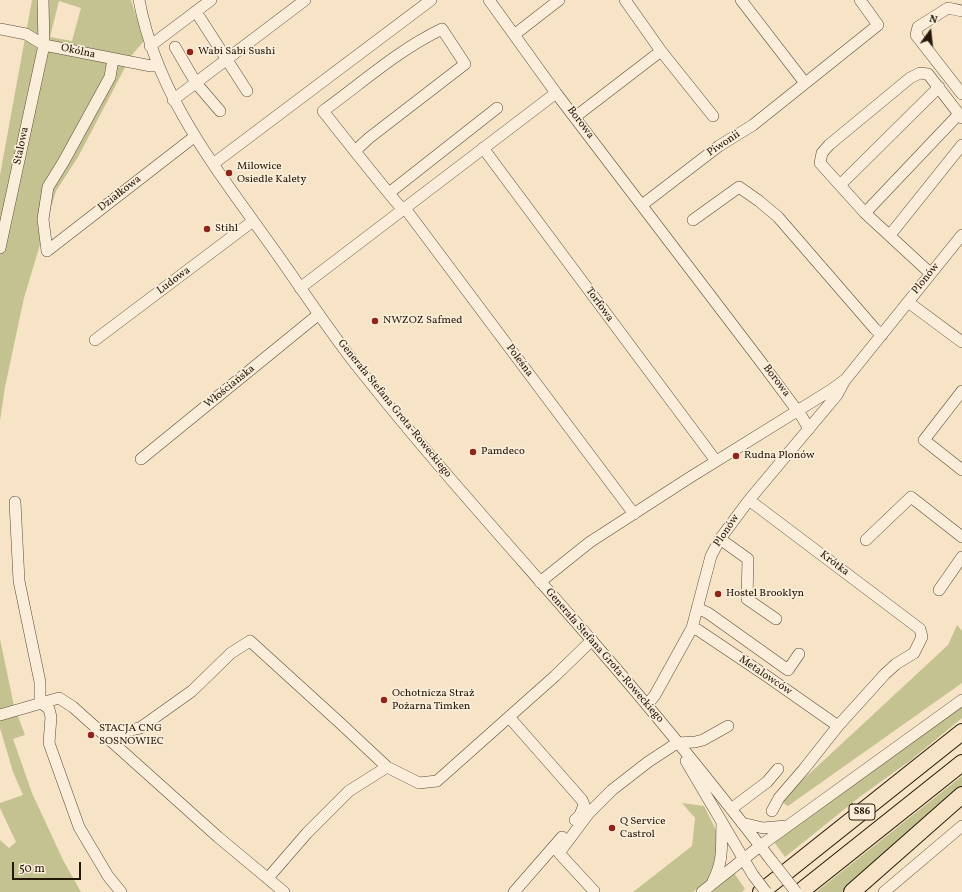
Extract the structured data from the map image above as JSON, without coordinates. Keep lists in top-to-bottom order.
{
  "streets": {
    "highway": ["S86"],
    "street": [
      "Okólna",
      "Borowa",
      "Piwonii",
      "Stalowa",
      "Działkowa",
      "Plonów",
      "Ludowa",
      "Torfowa",
      "Poleśna",
      "Włościańska",
      "Generała Stefana Grota-Roweckiego",
      "Krótka",
      "Metalowców"
    ]
  },
  "crossings": [
    ["Okólna", "Stalowa"],
    ["Okólna", "Działkowa"],
    ["Okólna", "Generała Stefana Grota-Roweckiego"],
    ["Borowa", "Piwonii"],
    ["Borowa", "Plonów"],
    ["Działkowa", "Generała Stefana Grota-Roweckiego"],
    ["Plonów", "Torfowa"],
    ["Plonów", "Poleśna"],
    ["Plonów", "Generała Stefana Grota-Roweckiego"],
    ["Plonów", "Krótka"],
    ["Plonów", "Metalowców"],
    ["Ludowa", "Generała Stefana Grota-Roweckiego"],
    ["Włościańska", "Generała Stefana Grota-Roweckiego"],
    ["Krótka", "Metalowców"]
  ],
  "places": [
    "Wabi Sabi Sushi",
    "Milowice Osiedle Kalety",
    "Stihl",
    "NWZOZ Safmed",
    "Pamdeco",
    "Rudna Plonów",
    "Hostel Brooklyn",
    "Ochotnicza Straż Pożarna Timken",
    "STACJA CNG SOSNOWIEC",
    "Q Service Castrol"
  ],
  "scale_bar": "50 m",
  "north": "top"
}
